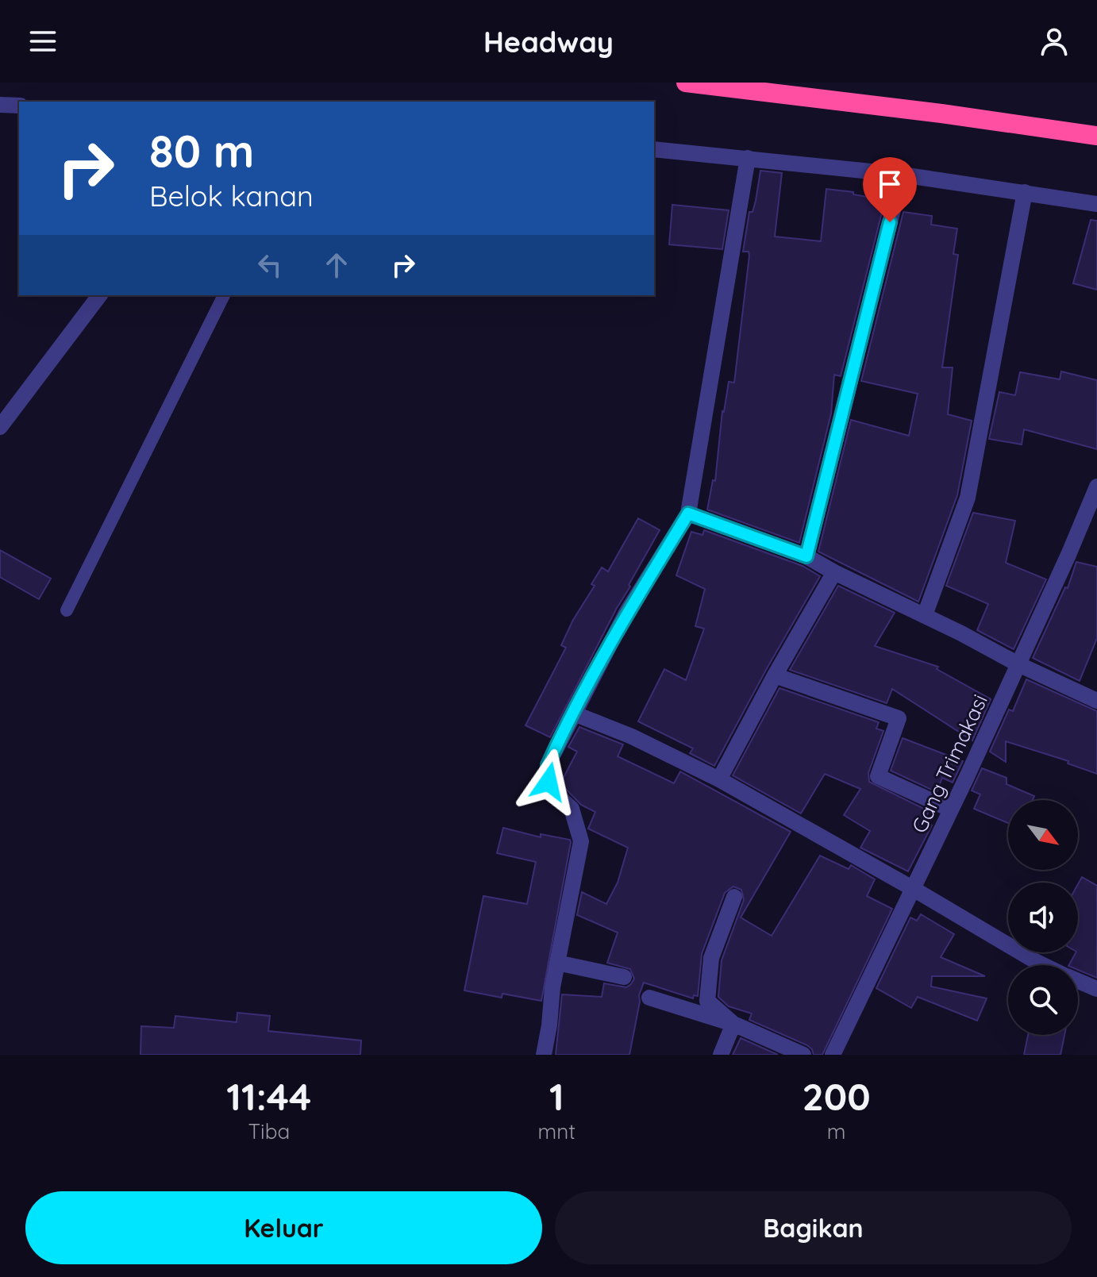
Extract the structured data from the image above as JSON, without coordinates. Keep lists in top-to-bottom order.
{
  "streets": {
    "street": ["Gang Trimakasi"]
  },
  "north": "bottom right",
  "page": {
    "header": "Headway",
    "turn": ["80 m", "Belok kanan"],
    "eta": [
      "11:44",
      "Tiba",
      "1",
      "mnt",
      "200",
      "m"
    ],
    "buttons": ["Keluar", "Bagikan"]
  }
}
